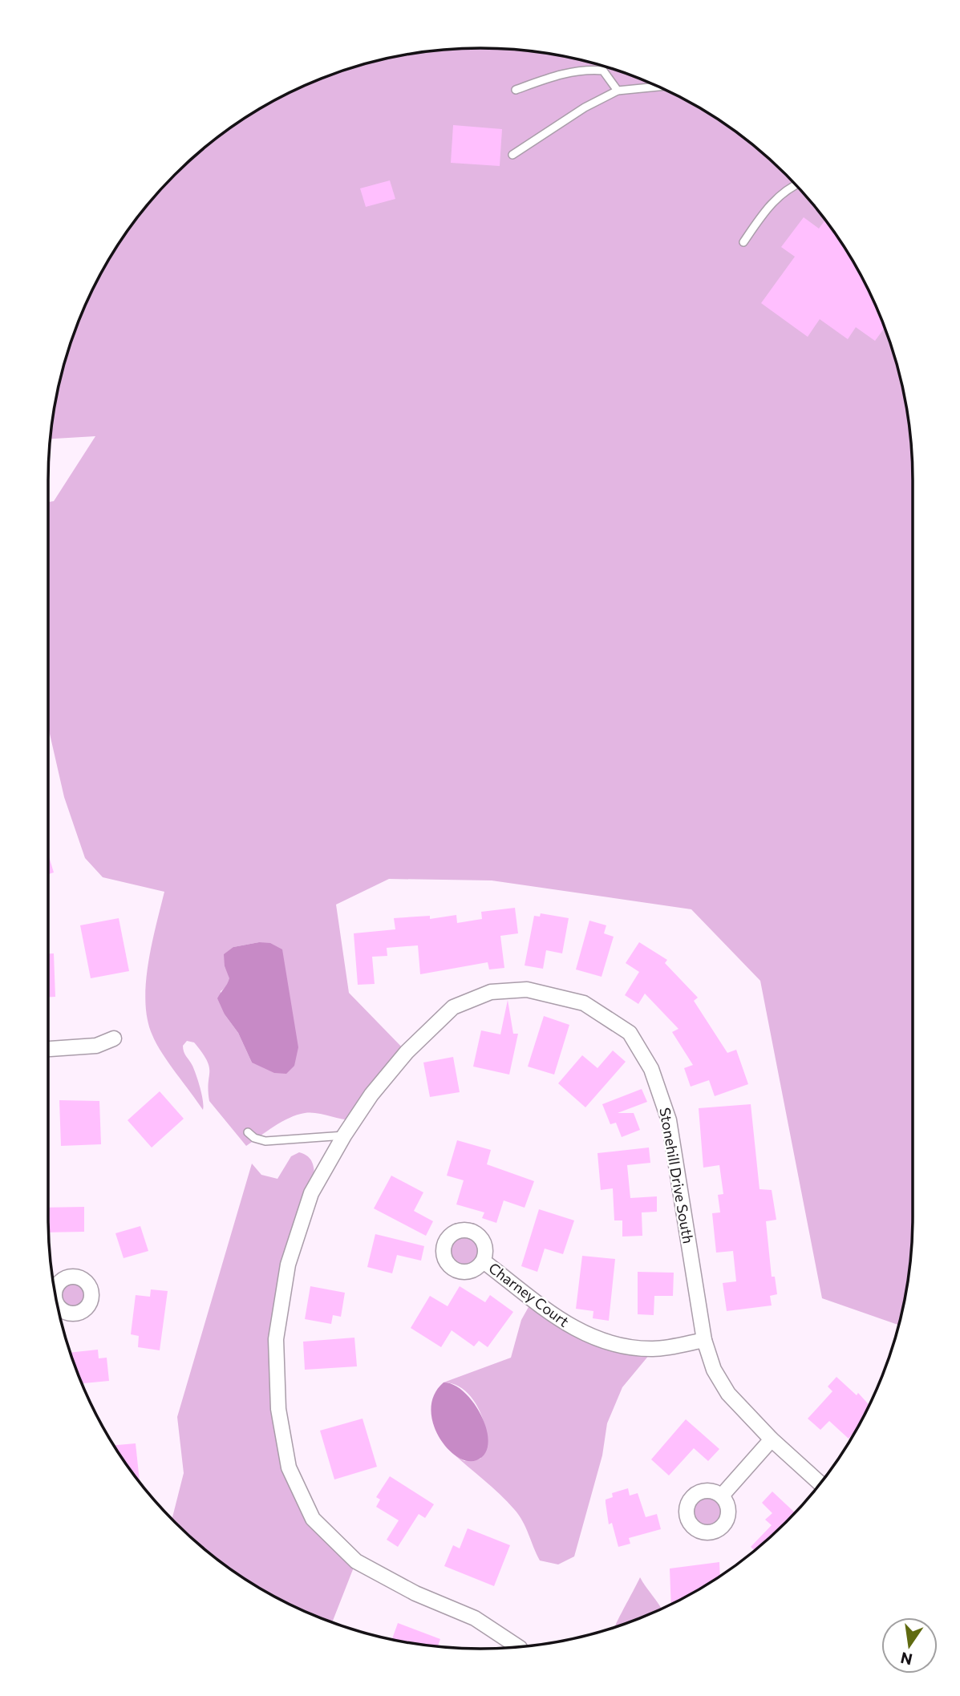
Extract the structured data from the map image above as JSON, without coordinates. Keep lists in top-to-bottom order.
{
  "streets": {
    "street": ["Stonehill Drive South", "Charney Court"]
  },
  "crossings": [
    ["Stonehill Drive South", "Charney Court"]
  ],
  "north": "bottom"
}
